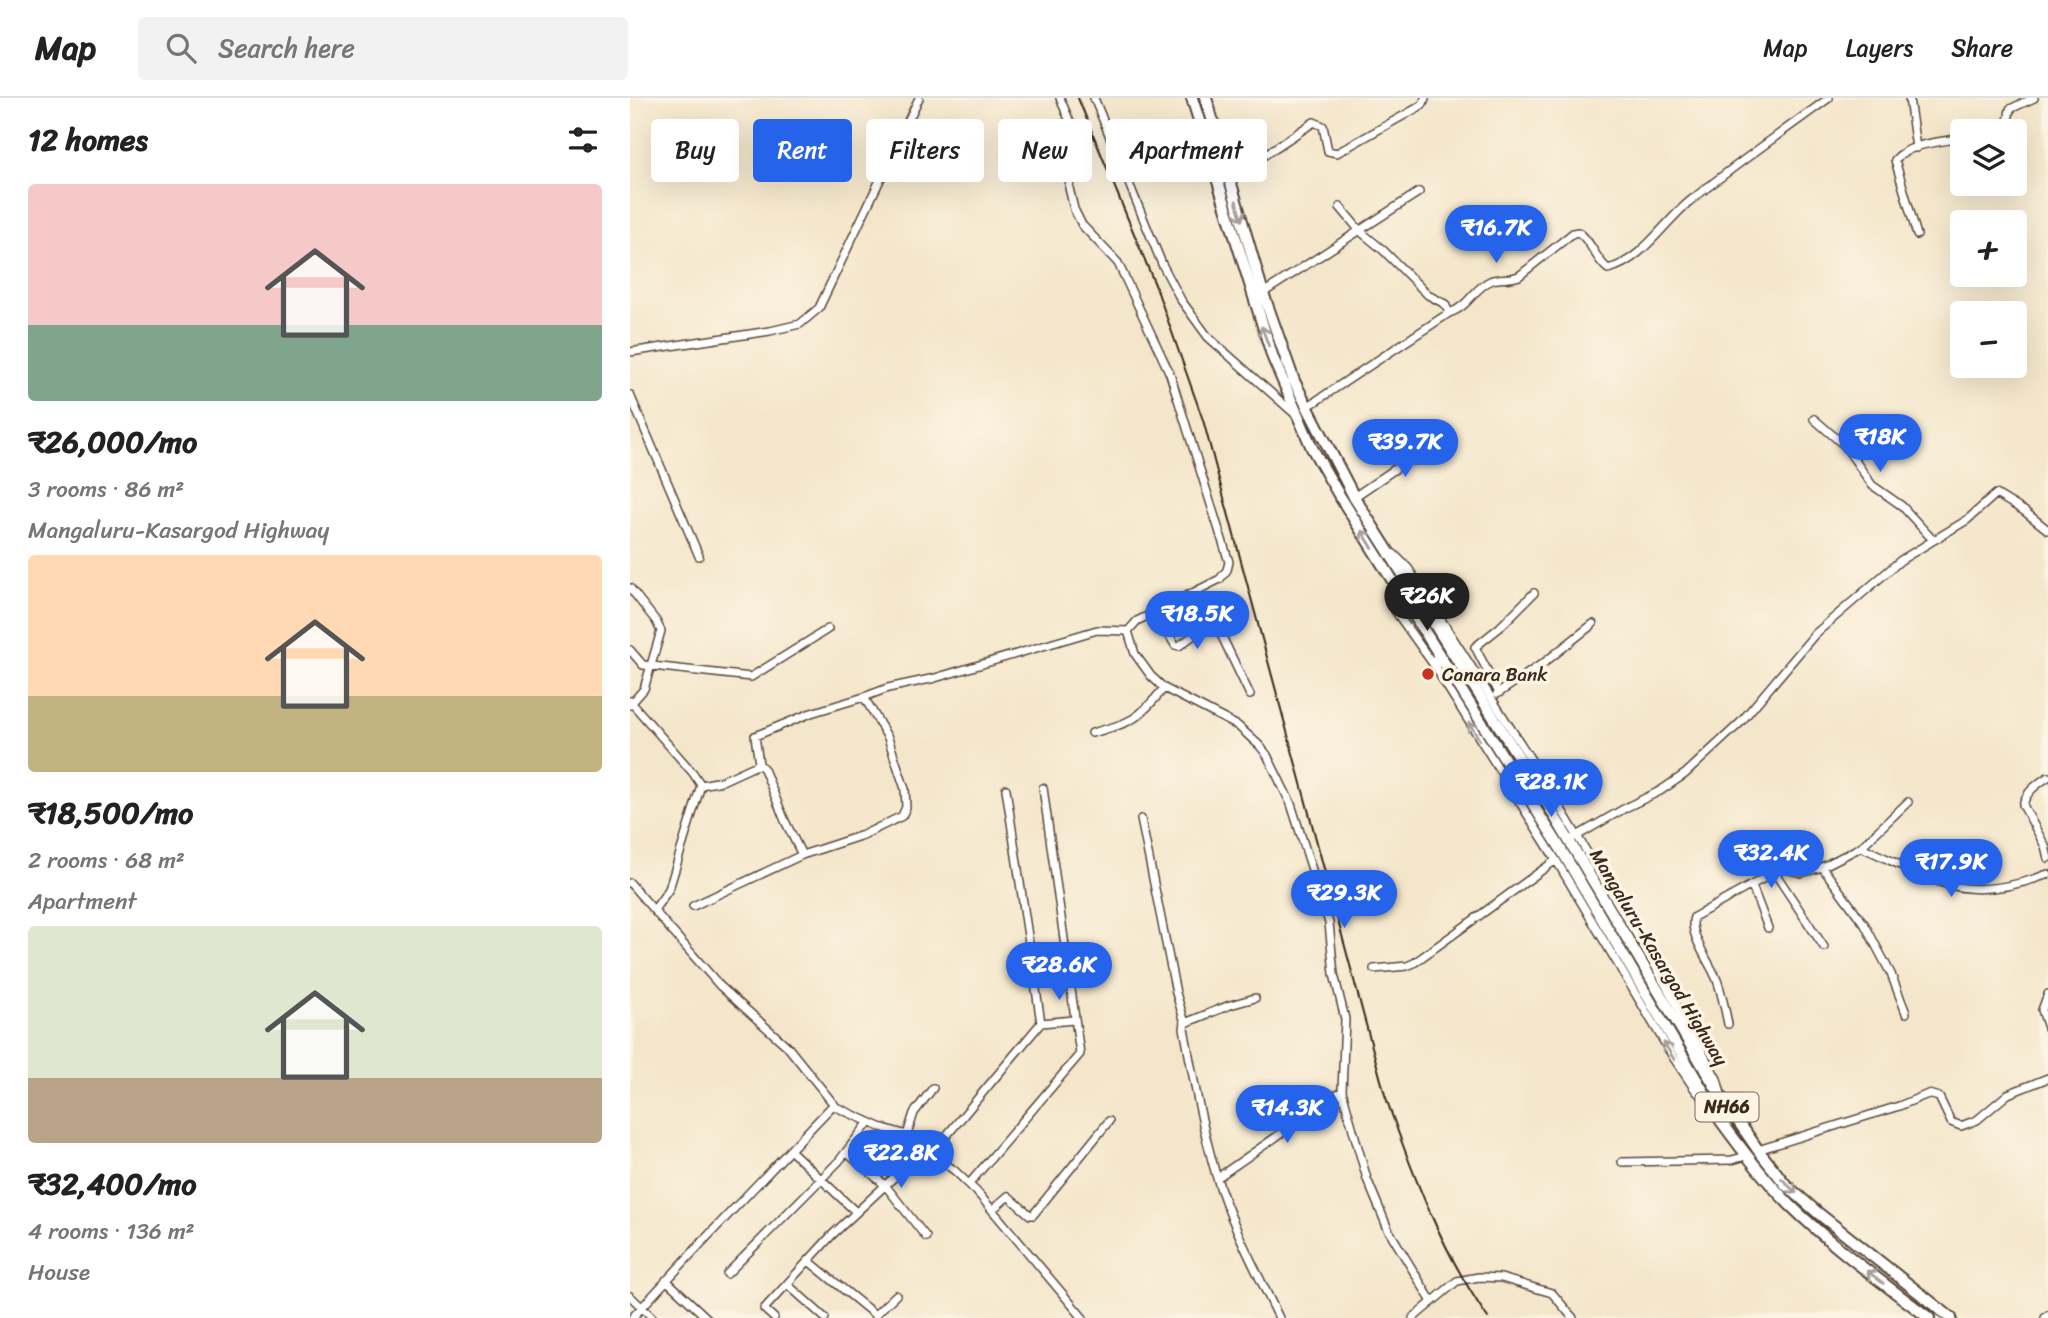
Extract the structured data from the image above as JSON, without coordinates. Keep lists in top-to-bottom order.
{
  "streets": {
    "highway": ["Mangaluru-Kasargod Highway", "NH66"]
  },
  "places": ["Canara Bank"],
  "page": {
    "header": "Map",
    "search": "Search here",
    "nav": ["Map", "Layers", "Share"],
    "heading": "12 homes",
    "map_buttons": ["+", "−"],
    "chip": [
      "Buy",
      "Rent",
      "Filters",
      "New",
      "Apartment"
    ],
    "list": [
      {
        "name": "₹26,000/mo",
        "note": "3 rooms · 86 m² · Mangaluru-Kasargod Highway"
      },
      {
        "name": "₹18,500/mo",
        "note": "2 rooms · 68 m² · Apartment"
      },
      {
        "name": "₹32,400/mo",
        "note": "4 rooms · 136 m² · House"
      }
    ],
    "price": [
      "₹16.7K",
      "₹18K",
      "₹39.7K",
      "₹26K",
      "₹18.5K",
      "₹28.1K",
      "₹32.4K",
      "₹17.9K",
      "₹29.3K",
      "₹28.6K",
      "₹14.3K",
      "₹22.8K"
    ]
  }
}
